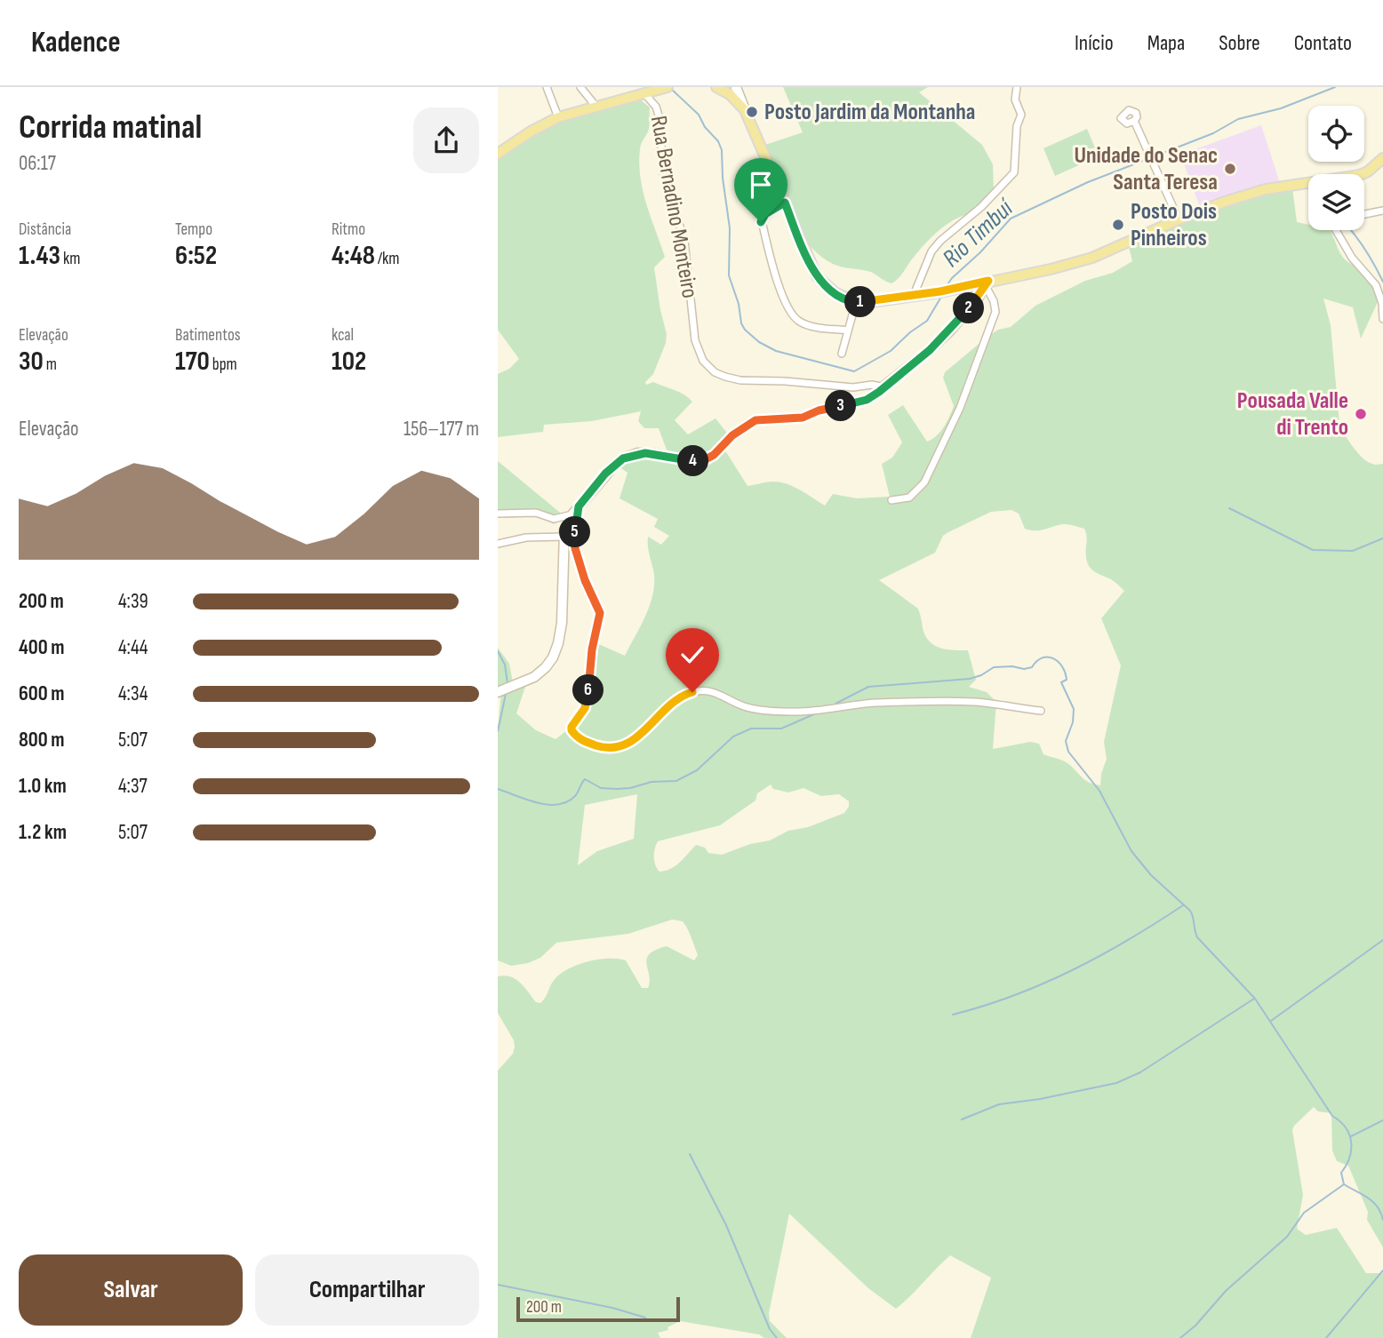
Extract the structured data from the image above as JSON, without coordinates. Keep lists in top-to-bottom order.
{
  "streets": {
    "street": ["Rua Bernadino Monteiro"]
  },
  "water": ["Rio Timbuí"],
  "places": [
    "Posto Jardim da Montanha",
    "Unidade do Senac Santa Teresa",
    "Posto Dois Pinheiros",
    "Pousada Valle di Trento"
  ],
  "scale_bar": "200 m",
  "page": {
    "header": "Kadence",
    "nav": [
      "Início",
      "Mapa",
      "Sobre",
      "Contato"
    ],
    "heading": ["Corrida matinal", "06:17"],
    "stats": [
      ["Distância", "1.43 km"],
      ["Tempo", "6:52"],
      ["Ritmo", "4:48 /km"],
      ["Elevação", "30 m"],
      ["Batimentos", "170 bpm"],
      ["kcal", "102"]
    ],
    "pins": [
      "1",
      "2",
      "3",
      "4",
      "5",
      "6"
    ],
    "chart": ["Elevação", "156–177 m"],
    "list": [
      {
        "name": "200 m",
        "note": "4:39"
      },
      {
        "name": "400 m",
        "note": "4:44"
      },
      {
        "name": "600 m",
        "note": "4:34"
      },
      {
        "name": "800 m",
        "note": "5:07"
      },
      {
        "name": "1.0 km",
        "note": "4:37"
      },
      {
        "name": "1.2 km",
        "note": "5:07"
      }
    ],
    "buttons": ["Salvar", "Compartilhar"],
    "scale": "200 m"
  }
}
